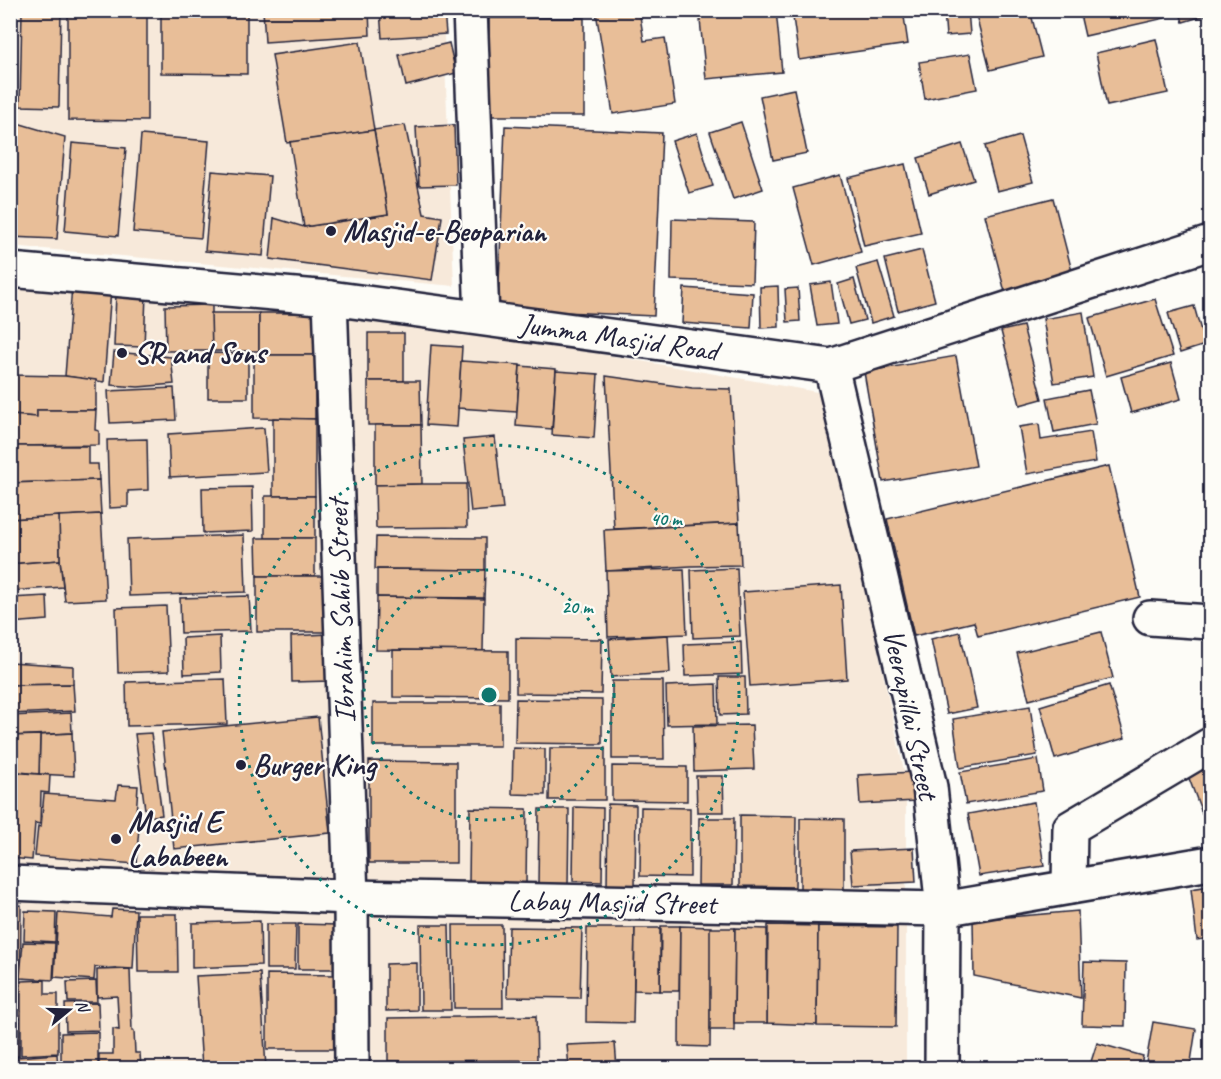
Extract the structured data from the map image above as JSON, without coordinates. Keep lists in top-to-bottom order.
{
  "streets": {
    "street": [
      "Jumma Masjid Road",
      "Ibrahim Sahib Street",
      "Veerapillai Street",
      "Labay Masjid Street"
    ]
  },
  "crossings": [
    ["Jumma Masjid Road", "Ibrahim Sahib Street"],
    ["Jumma Masjid Road", "Veerapillai Street"],
    ["Ibrahim Sahib Street", "Labay Masjid Street"],
    ["Veerapillai Street", "Labay Masjid Street"]
  ],
  "places": [
    "Masjid-e-Beoparian",
    "SR and Sons",
    "Burger King",
    "Masjid E Lababeen"
  ],
  "north": "right",
  "rings": ["40 m", "20 m"]
}
